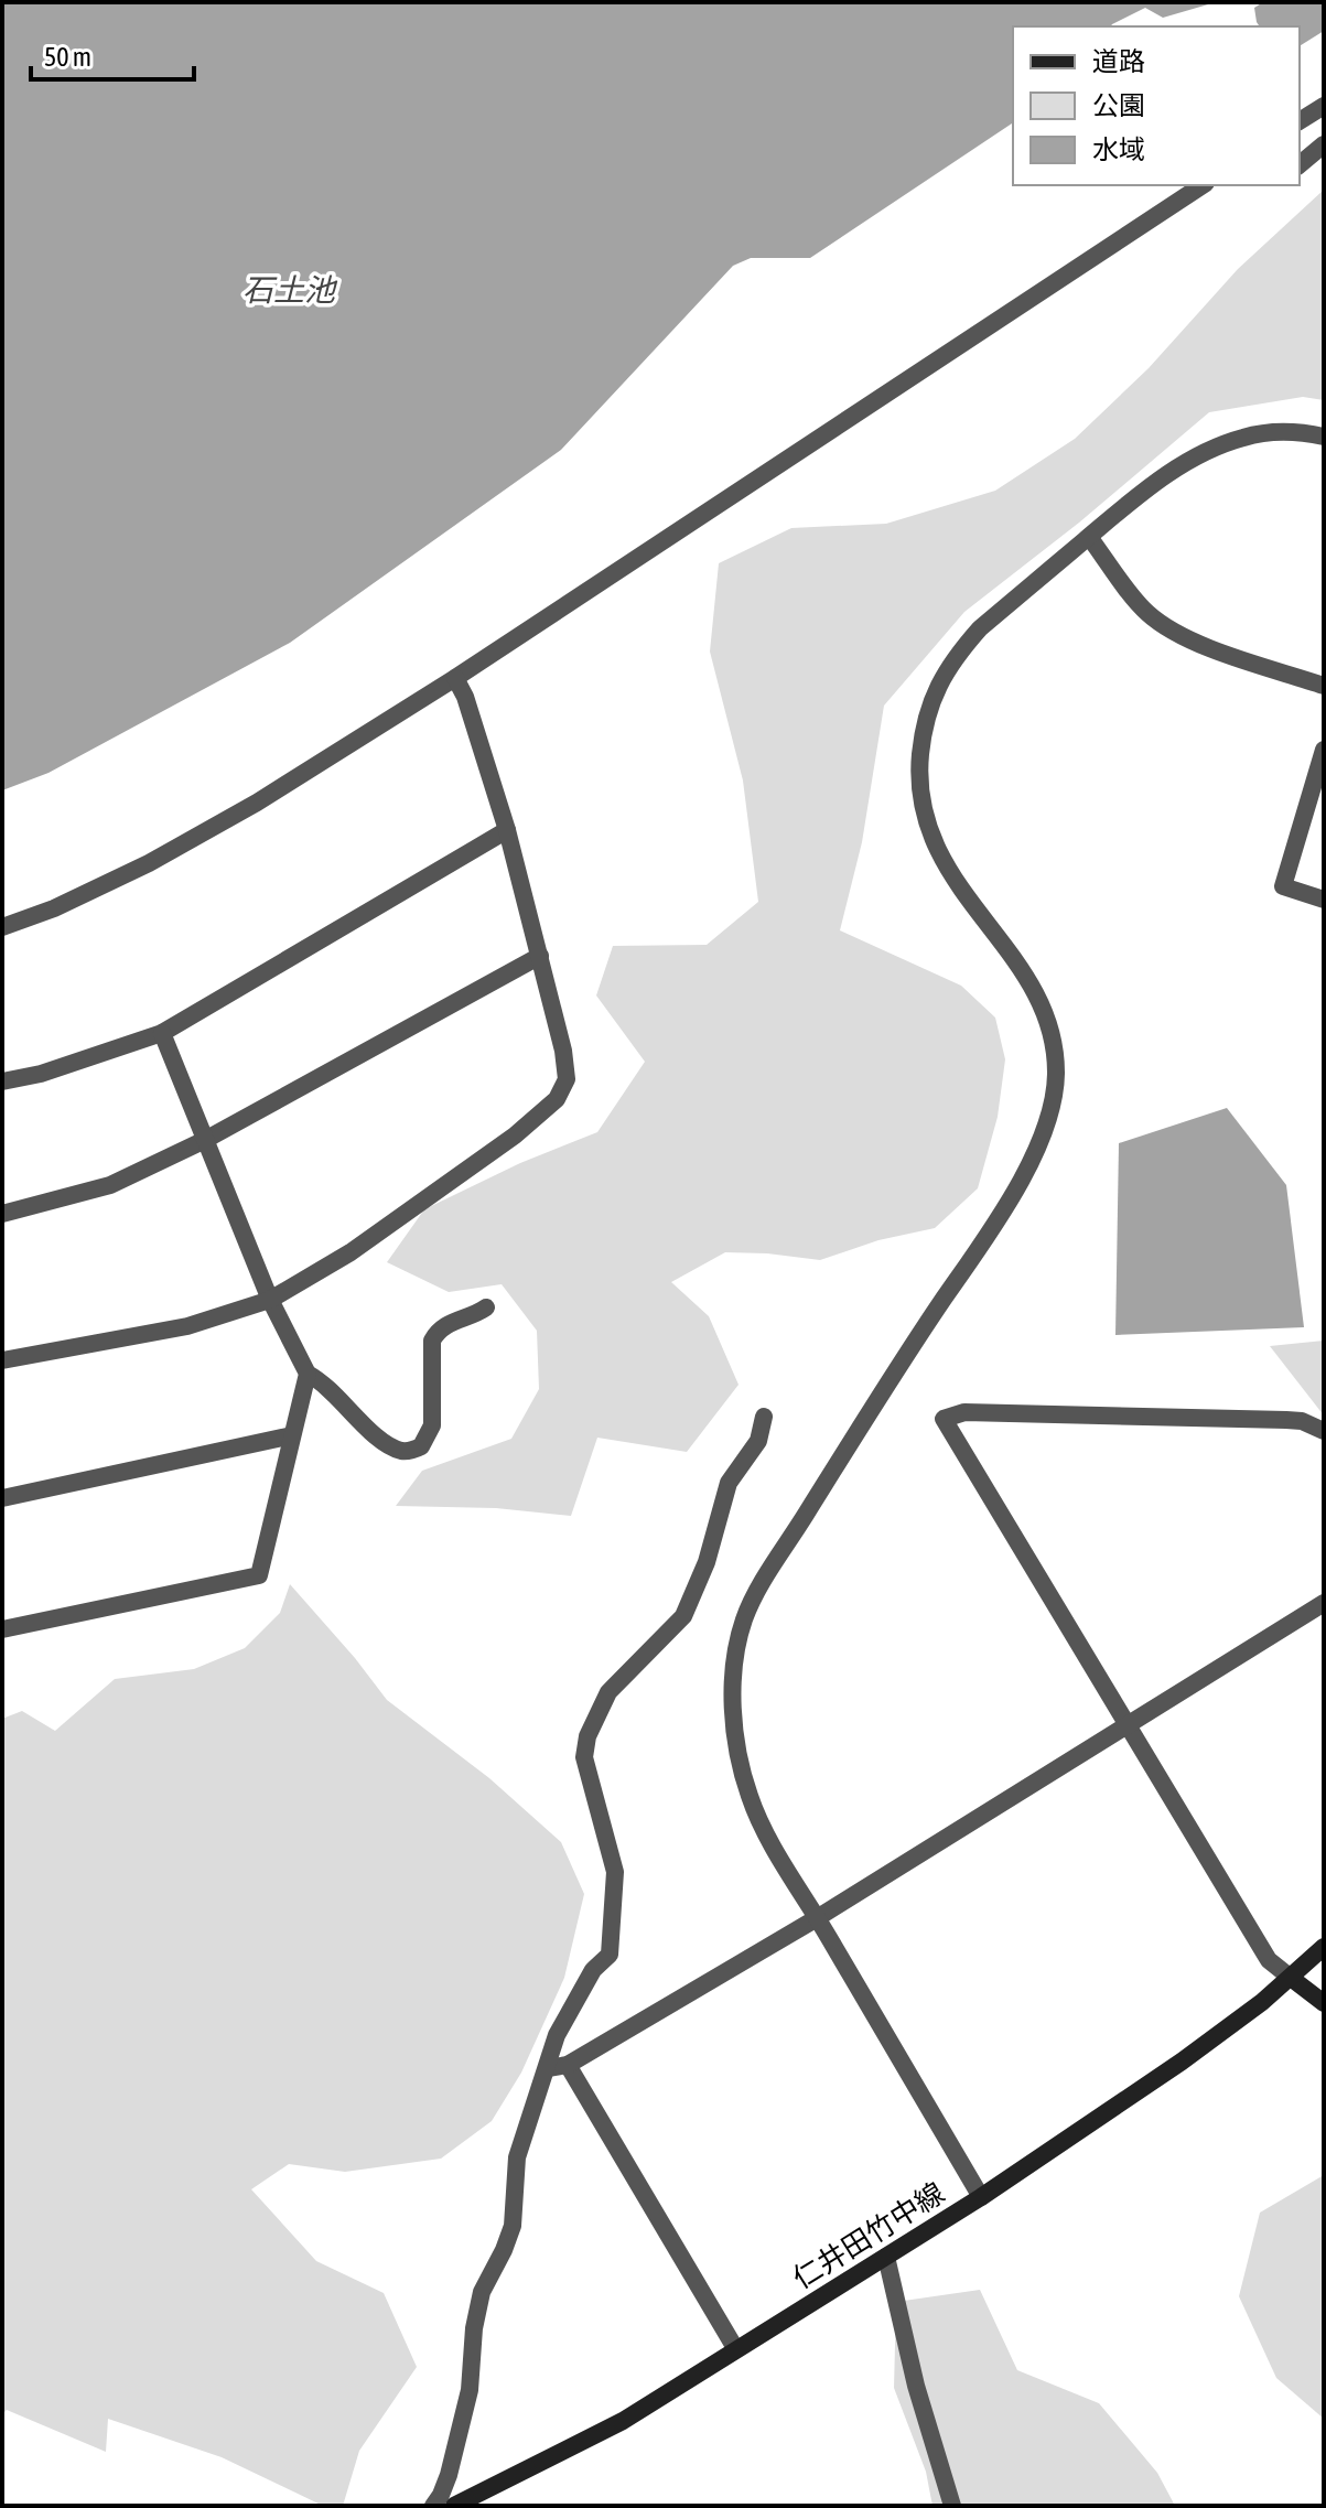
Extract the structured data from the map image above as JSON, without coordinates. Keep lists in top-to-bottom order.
{
  "streets": {
    "main road": ["仁井田竹中線"]
  },
  "water": ["石土池"],
  "legend": ["道路", "公園", "水域"],
  "scale_bar": "50 m"
}
